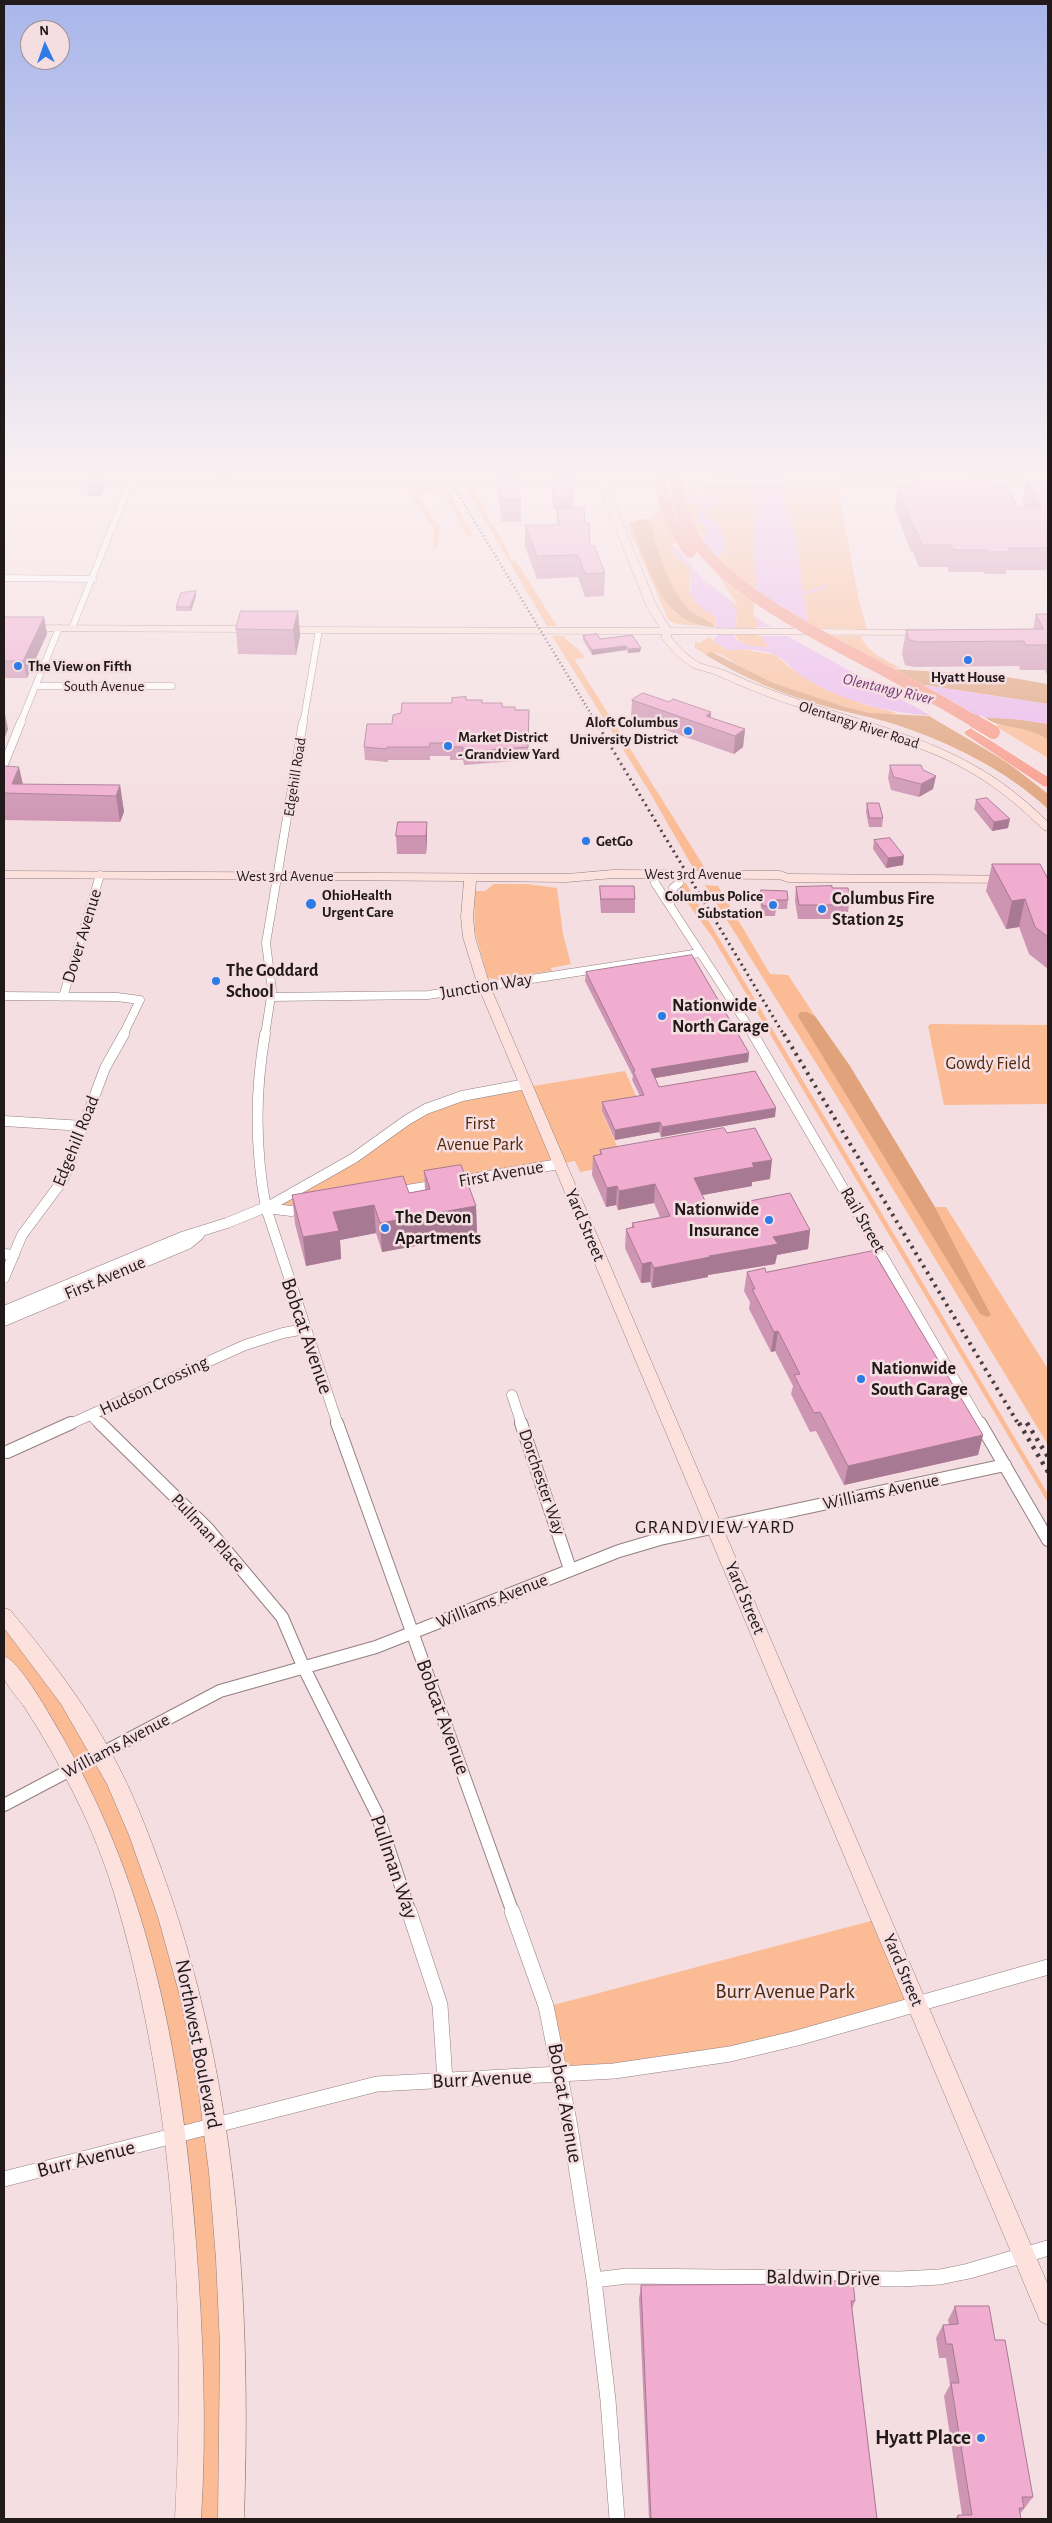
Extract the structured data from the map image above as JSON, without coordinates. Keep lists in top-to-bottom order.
{
  "streets": {
    "street": [
      "South Avenue",
      "Olentangy River Road",
      "Edgehill Road",
      "West 3rd Avenue",
      "Dover Avenue",
      "Junction Way",
      "First Avenue",
      "Rail Street",
      "Yard Street",
      "Bobcat Avenue",
      "Hudson Crossing",
      "Dorchester Way",
      "Williams Avenue",
      "Pullman Place",
      "Pullman Way",
      "Northwest Boulevard",
      "Burr Avenue",
      "Baldwin Drive"
    ]
  },
  "crossings": [
    ["Edgehill Road", "West 3rd Avenue"],
    ["Edgehill Road", "Dover Avenue"],
    ["Edgehill Road", "Bobcat Avenue"],
    ["West 3rd Avenue", "Dover Avenue"],
    ["West 3rd Avenue", "Rail Street"],
    ["West 3rd Avenue", "Yard Street"],
    ["Junction Way", "Rail Street"],
    ["Junction Way", "Yard Street"],
    ["Junction Way", "Bobcat Avenue"],
    ["First Avenue", "Yard Street"],
    ["First Avenue", "Bobcat Avenue"],
    ["Rail Street", "Williams Avenue"],
    ["Yard Street", "Williams Avenue"],
    ["Yard Street", "Burr Avenue"],
    ["Yard Street", "Baldwin Drive"],
    ["Bobcat Avenue", "Hudson Crossing"],
    ["Bobcat Avenue", "Williams Avenue"],
    ["Bobcat Avenue", "Burr Avenue"],
    ["Bobcat Avenue", "Baldwin Drive"],
    ["Hudson Crossing", "Pullman Place"],
    ["Dorchester Way", "Williams Avenue"],
    ["Williams Avenue", "Pullman Place"],
    ["Williams Avenue", "Pullman Way"],
    ["Williams Avenue", "Northwest Boulevard"],
    ["Pullman Place", "Pullman Way"],
    ["Pullman Way", "Burr Avenue"],
    ["Northwest Boulevard", "Burr Avenue"]
  ],
  "districts": ["GRANDVIEW YARD"],
  "water": ["Olentangy River"],
  "parks": ["Gowdy Field", "First Avenue Park", "Burr Avenue Park"],
  "places": [
    "Hyatt House",
    "The View on Fifth",
    "Aloft Columbus University District",
    "Market District - Grandview Yard",
    "GetGo",
    "OhioHealth Urgent Care",
    "Columbus Police Substation",
    "Columbus Fire Station 25",
    "The Goddard School",
    "Nationwide North Garage",
    "Nationwide Insurance",
    "The Devon Apartments",
    "Nationwide South Garage",
    "Hyatt Place"
  ],
  "north": "top"
}
